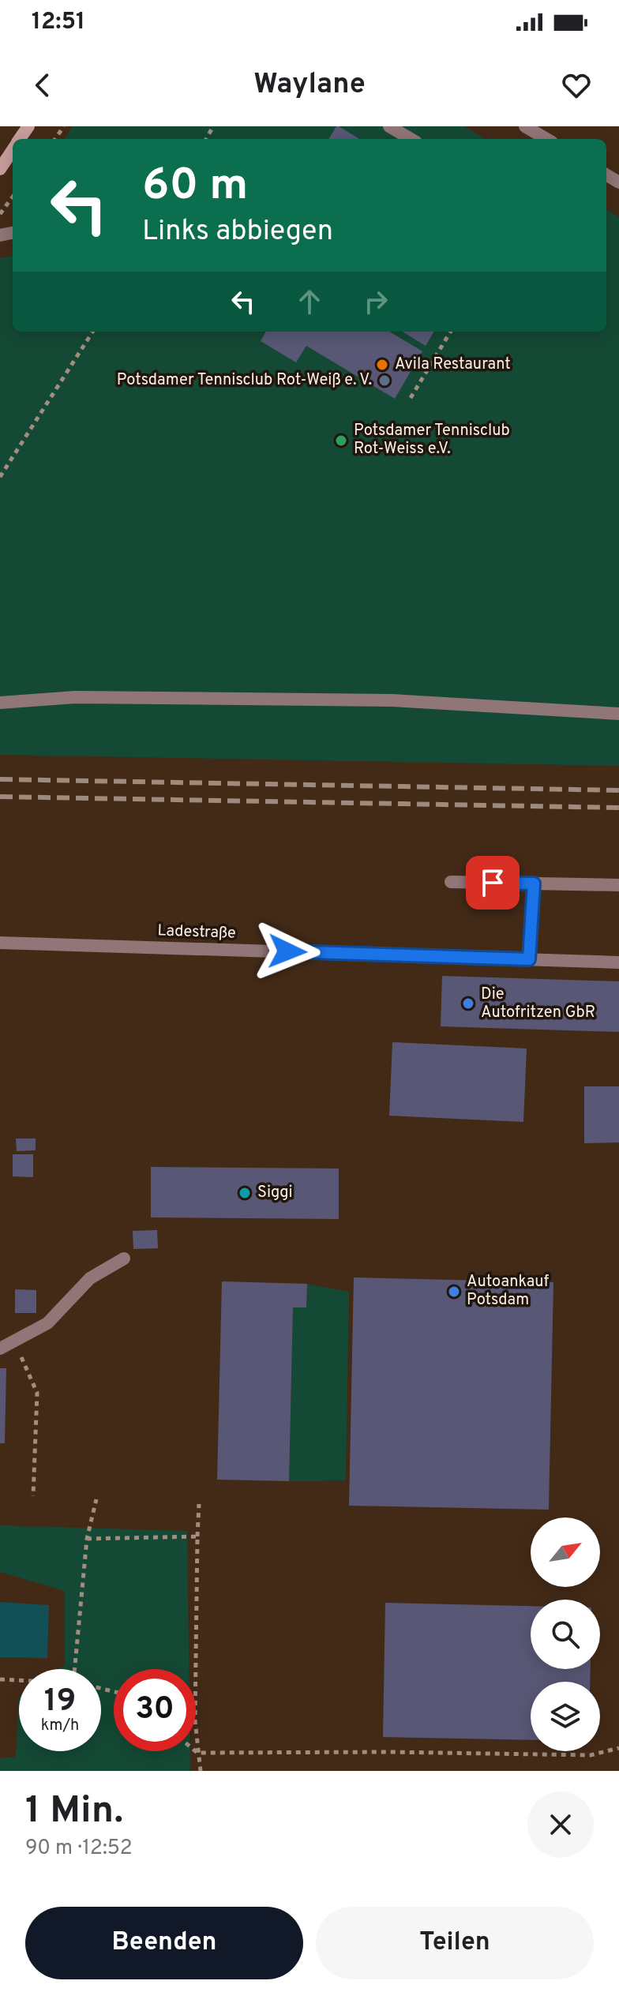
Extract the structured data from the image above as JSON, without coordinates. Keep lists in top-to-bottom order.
{
  "streets": {
    "street": ["Ladestraße"]
  },
  "places": [
    "Avila Restaurant",
    "Potsdamer Tennisclub Rot-Weiß e. V.",
    "Potsdamer Tennisclub Rot-Weiss e.V.",
    "Die Autofritzen GbR",
    "Siggi",
    "Autoankauf Potsdam"
  ],
  "north": "top right",
  "page": {
    "status": "12:51",
    "header": "Waylane",
    "turn": ["60 m", "Links abbiegen"],
    "speed": "19 km/h",
    "limit": "30",
    "heading": ["1 Min.", "90 m · 12:52"],
    "buttons": ["Beenden", "Teilen"]
  }
}
